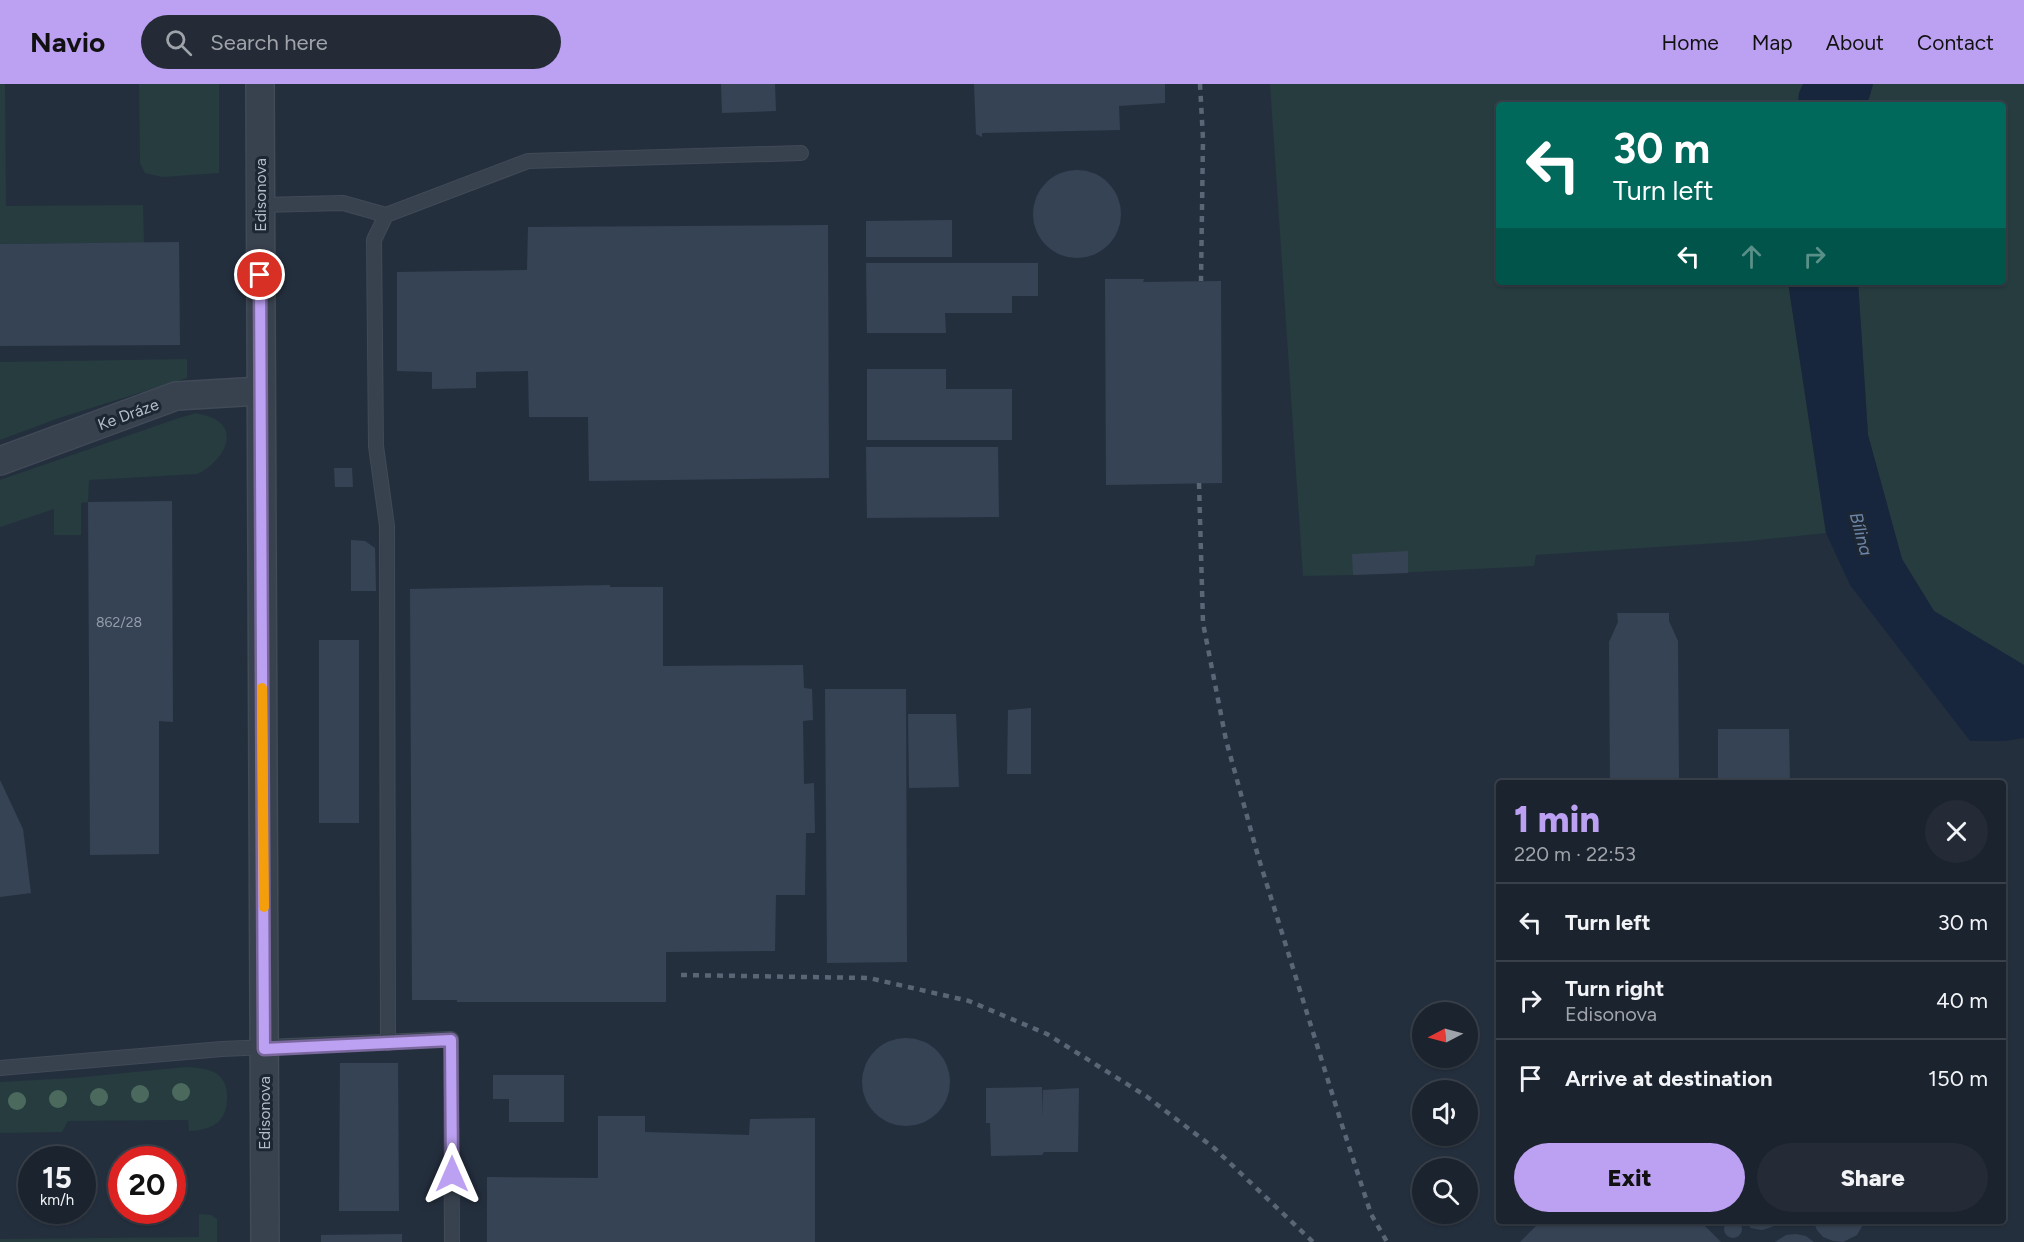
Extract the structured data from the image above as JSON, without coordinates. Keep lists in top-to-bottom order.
{
  "streets": {
    "street": ["Edisonova", "Ke Dráze"]
  },
  "crossings": [
    ["Edisonova", "Ke Dráze"]
  ],
  "water": ["Bílina"],
  "house_numbers": ["862/28"],
  "north": "left",
  "page": {
    "header": "Navio",
    "search": "Search here",
    "nav": [
      "Home",
      "Map",
      "About",
      "Contact"
    ],
    "turn": ["30 m", "Turn left"],
    "heading": ["1 min", "220 m · 22:53"],
    "list": [
      {
        "name": "Turn left",
        "value": "30 m"
      },
      {
        "name": "Turn right",
        "note": "Edisonova",
        "value": "40 m"
      },
      {
        "name": "Arrive at destination",
        "value": "150 m"
      }
    ],
    "buttons": ["Exit", "Share"],
    "speed": "15 km/h",
    "limit": "20"
  }
}
